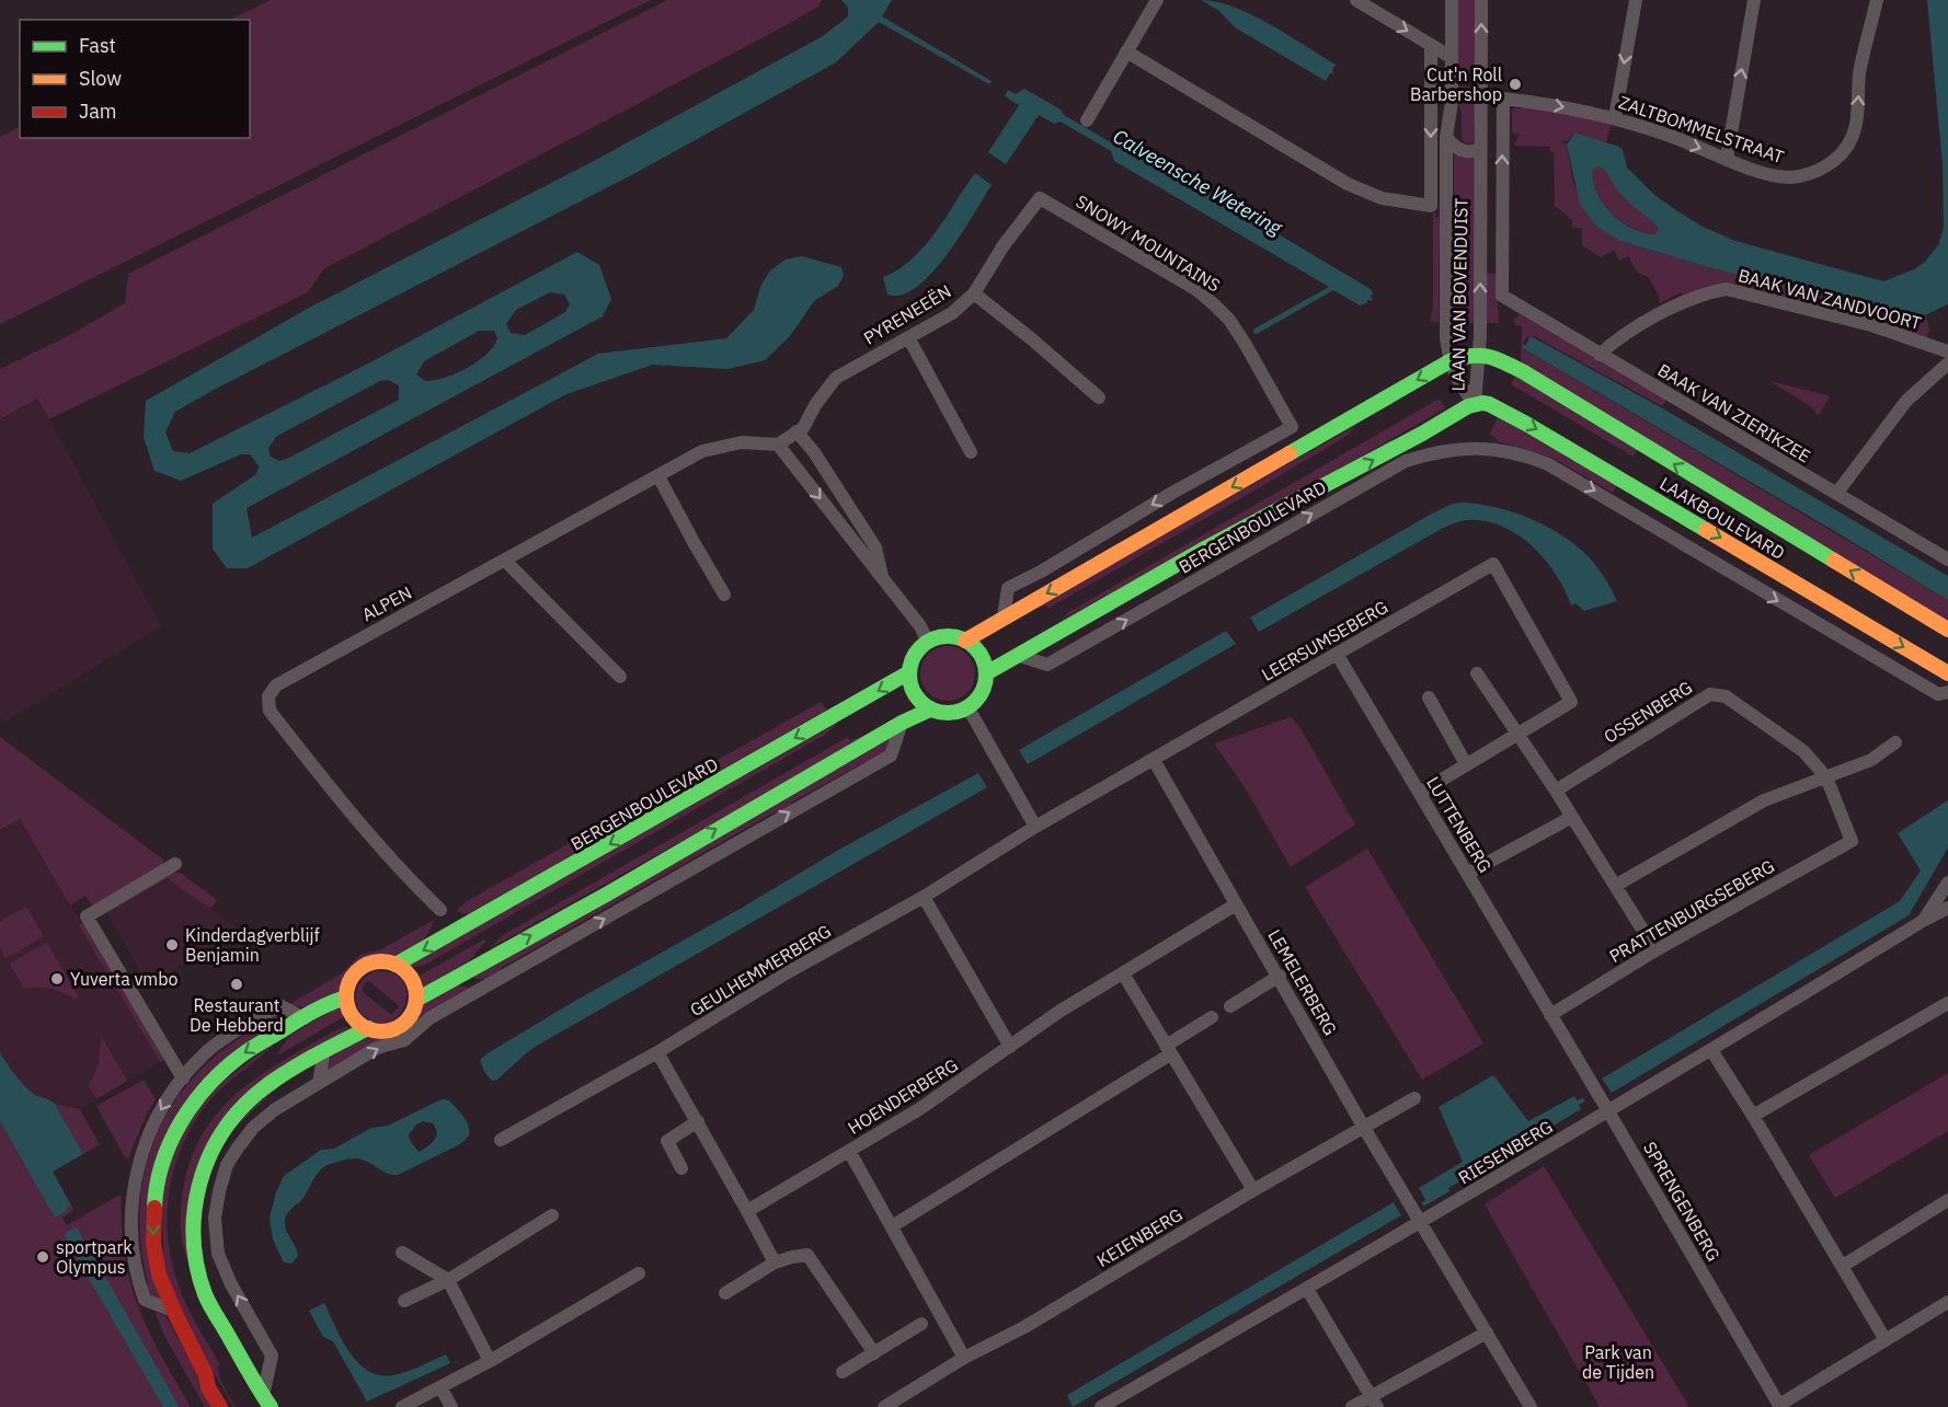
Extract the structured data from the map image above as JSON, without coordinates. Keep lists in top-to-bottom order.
{
  "streets": {
    "main road": ["LAAKBOULEVARD", "BERGENBOULEVARD"],
    "street": [
      "ZALTBOMMELSTRAAT",
      "SNOWY MOUNTAINS",
      "LAAN VAN BOVENDUIST",
      "BAAK VAN ZANDVOORT",
      "PYRENEEËN",
      "BAAK VAN ZIERIKZEE",
      "ALPEN",
      "LEERSUMSEBERG",
      "OSSENBERG",
      "LUTTENBERG",
      "PRATTENBURGSEBERG",
      "GEULHEMMERBERG",
      "LEMELERBERG",
      "HOENDERBERG",
      "RIESENBERG",
      "SPRENGENBERG",
      "KEIENBERG"
    ]
  },
  "crossings": [
    ["ZALTBOMMELSTRAAT", "BAAK VAN ZIERIKZEE"],
    ["SNOWY MOUNTAINS", "PYRENEEËN"],
    ["LAAN VAN BOVENDUIST", "LAAKBOULEVARD"],
    ["LAAN VAN BOVENDUIST", "BERGENBOULEVARD"],
    ["BAAK VAN ZANDVOORT", "BAAK VAN ZIERIKZEE"],
    ["PYRENEEËN", "ALPEN"],
    ["LAAKBOULEVARD", "BERGENBOULEVARD"],
    ["LEERSUMSEBERG", "LUTTENBERG"],
    ["LEERSUMSEBERG", "GEULHEMMERBERG"],
    ["LEERSUMSEBERG", "LEMELERBERG"],
    ["OSSENBERG", "PRATTENBURGSEBERG"],
    ["LUTTENBERG", "PRATTENBURGSEBERG"],
    ["LUTTENBERG", "SPRENGENBERG"],
    ["PRATTENBURGSEBERG", "SPRENGENBERG"],
    ["LEMELERBERG", "HOENDERBERG"],
    ["LEMELERBERG", "RIESENBERG"],
    ["LEMELERBERG", "KEIENBERG"],
    ["RIESENBERG", "SPRENGENBERG"]
  ],
  "water": ["Calveensche Wetering"],
  "parks": ["Park van de Tijden"],
  "places": [
    "Cut'n Roll Barbershop",
    "Kinderdagverblijf Benjamin",
    "Yuverta vmbo",
    "Restaurant De Hebberd",
    "sportpark Olympus"
  ],
  "legend": ["Fast", "Slow", "Jam"]
}
